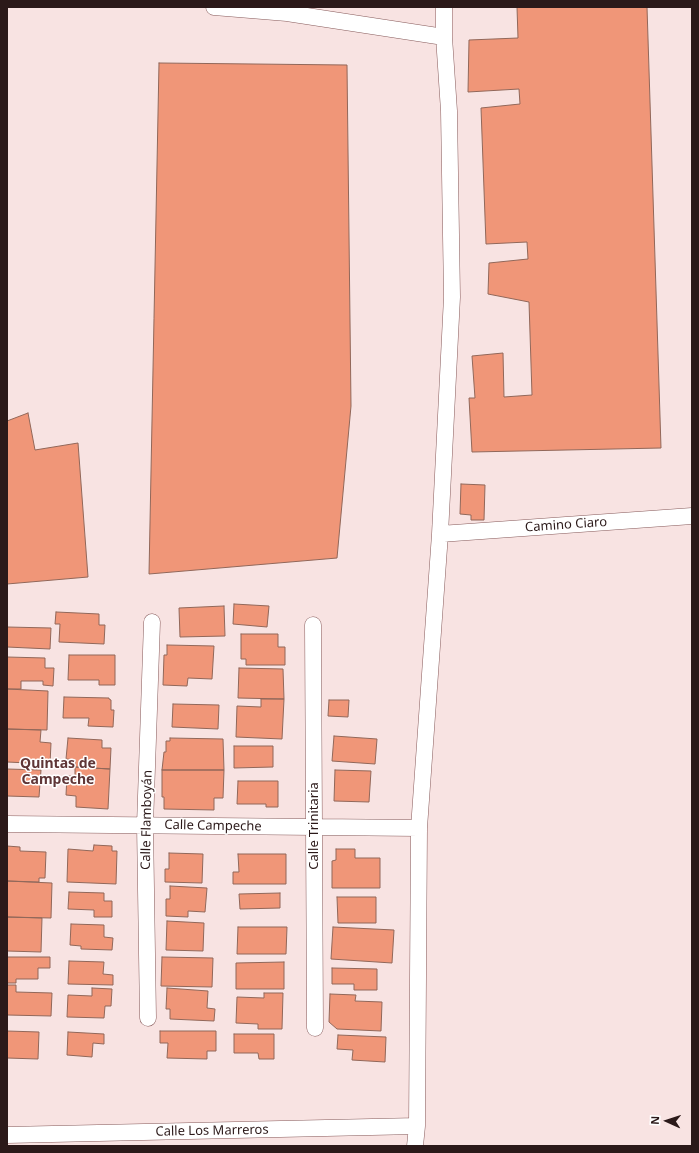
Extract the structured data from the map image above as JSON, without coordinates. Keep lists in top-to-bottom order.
{
  "streets": {
    "street": [
      "Camino Ciaro",
      "Calle Flamboyán",
      "Calle Campeche",
      "Calle Trinitaria",
      "Calle Los Marreros"
    ]
  },
  "crossings": [
    ["Calle Flamboyán", "Calle Campeche"],
    ["Calle Campeche", "Calle Trinitaria"]
  ],
  "districts": ["Quintas de Campeche"],
  "north": "left"
}
